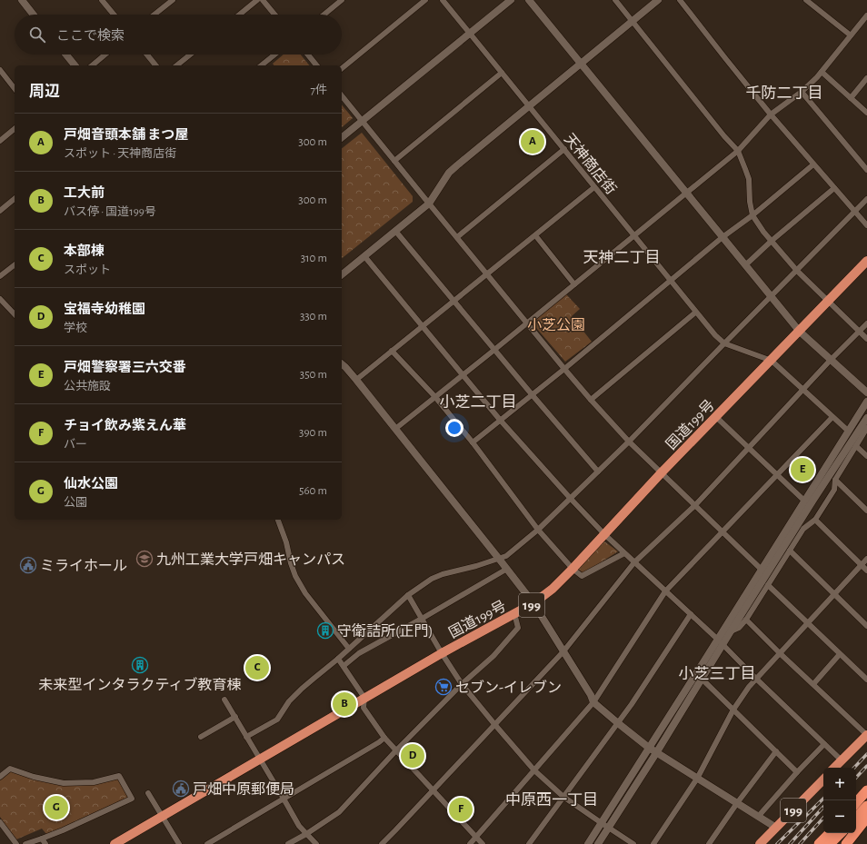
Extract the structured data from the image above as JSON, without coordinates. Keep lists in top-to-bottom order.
{
  "streets": {
    "highway": ["国道199号", "199"],
    "street": ["天神商店街"]
  },
  "districts": [
    "千防二丁目",
    "天神二丁目",
    "小芝二丁目",
    "小芝三丁目",
    "中原西一丁目"
  ],
  "parks": ["小芝公園"],
  "places": {
    "school or university": ["九州工業大学戸畑キャンパス"],
    "public building": ["ミライホール", "戸畑中原郵便局"],
    "building": ["守衛詰所(正門)", "未来型インタラクティブ教育棟"],
    "supermarket": ["セブン-イレブン"]
  },
  "page": {
    "search": "ここで検索",
    "heading": ["周辺", "7件"],
    "list": [
      {
        "mark": "A",
        "name": "戸畑音頭本舗 まつ屋",
        "note": "スポット · 天神商店街",
        "value": "300 m"
      },
      {
        "mark": "B",
        "name": "工大前",
        "note": "バス停 · 国道199号",
        "value": "300 m"
      },
      {
        "mark": "C",
        "name": "本部棟",
        "note": "スポット",
        "value": "310 m"
      },
      {
        "mark": "D",
        "name": "宝福寺幼稚園",
        "note": "学校",
        "value": "330 m"
      },
      {
        "mark": "E",
        "name": "戸畑警察署三六交番",
        "note": "公共施設",
        "value": "350 m"
      },
      {
        "mark": "F",
        "name": "チョイ飲み紫えん華",
        "note": "バー",
        "value": "390 m"
      },
      {
        "mark": "G",
        "name": "仙水公園",
        "note": "公園",
        "value": "560 m"
      }
    ],
    "pins": [
      "A",
      "E",
      "C",
      "B",
      "D",
      "G",
      "F"
    ],
    "map_buttons": ["+", "−"]
  }
}
